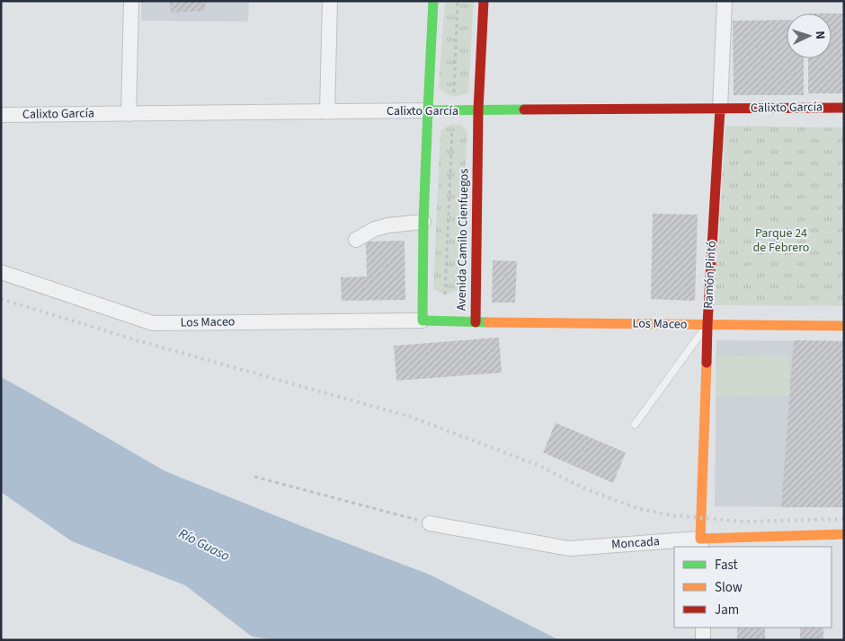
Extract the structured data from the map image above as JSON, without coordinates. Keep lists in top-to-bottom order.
{
  "streets": {
    "main road": [
      "Calixto García",
      "Avenida Camilo Cienfuegos",
      "Ramón Pintó",
      "Los Maceo",
      "Moncada"
    ]
  },
  "crossings": [
    ["Calixto García", "Avenida Camilo Cienfuegos"],
    ["Calixto García", "Ramón Pintó"],
    ["Avenida Camilo Cienfuegos", "Los Maceo"],
    ["Ramón Pintó", "Los Maceo"],
    ["Ramón Pintó", "Moncada"]
  ],
  "water": ["Río Guaso"],
  "parks": ["Parque 24 de Febrero"],
  "legend": ["Fast", "Slow", "Jam"],
  "north": "right"
}
